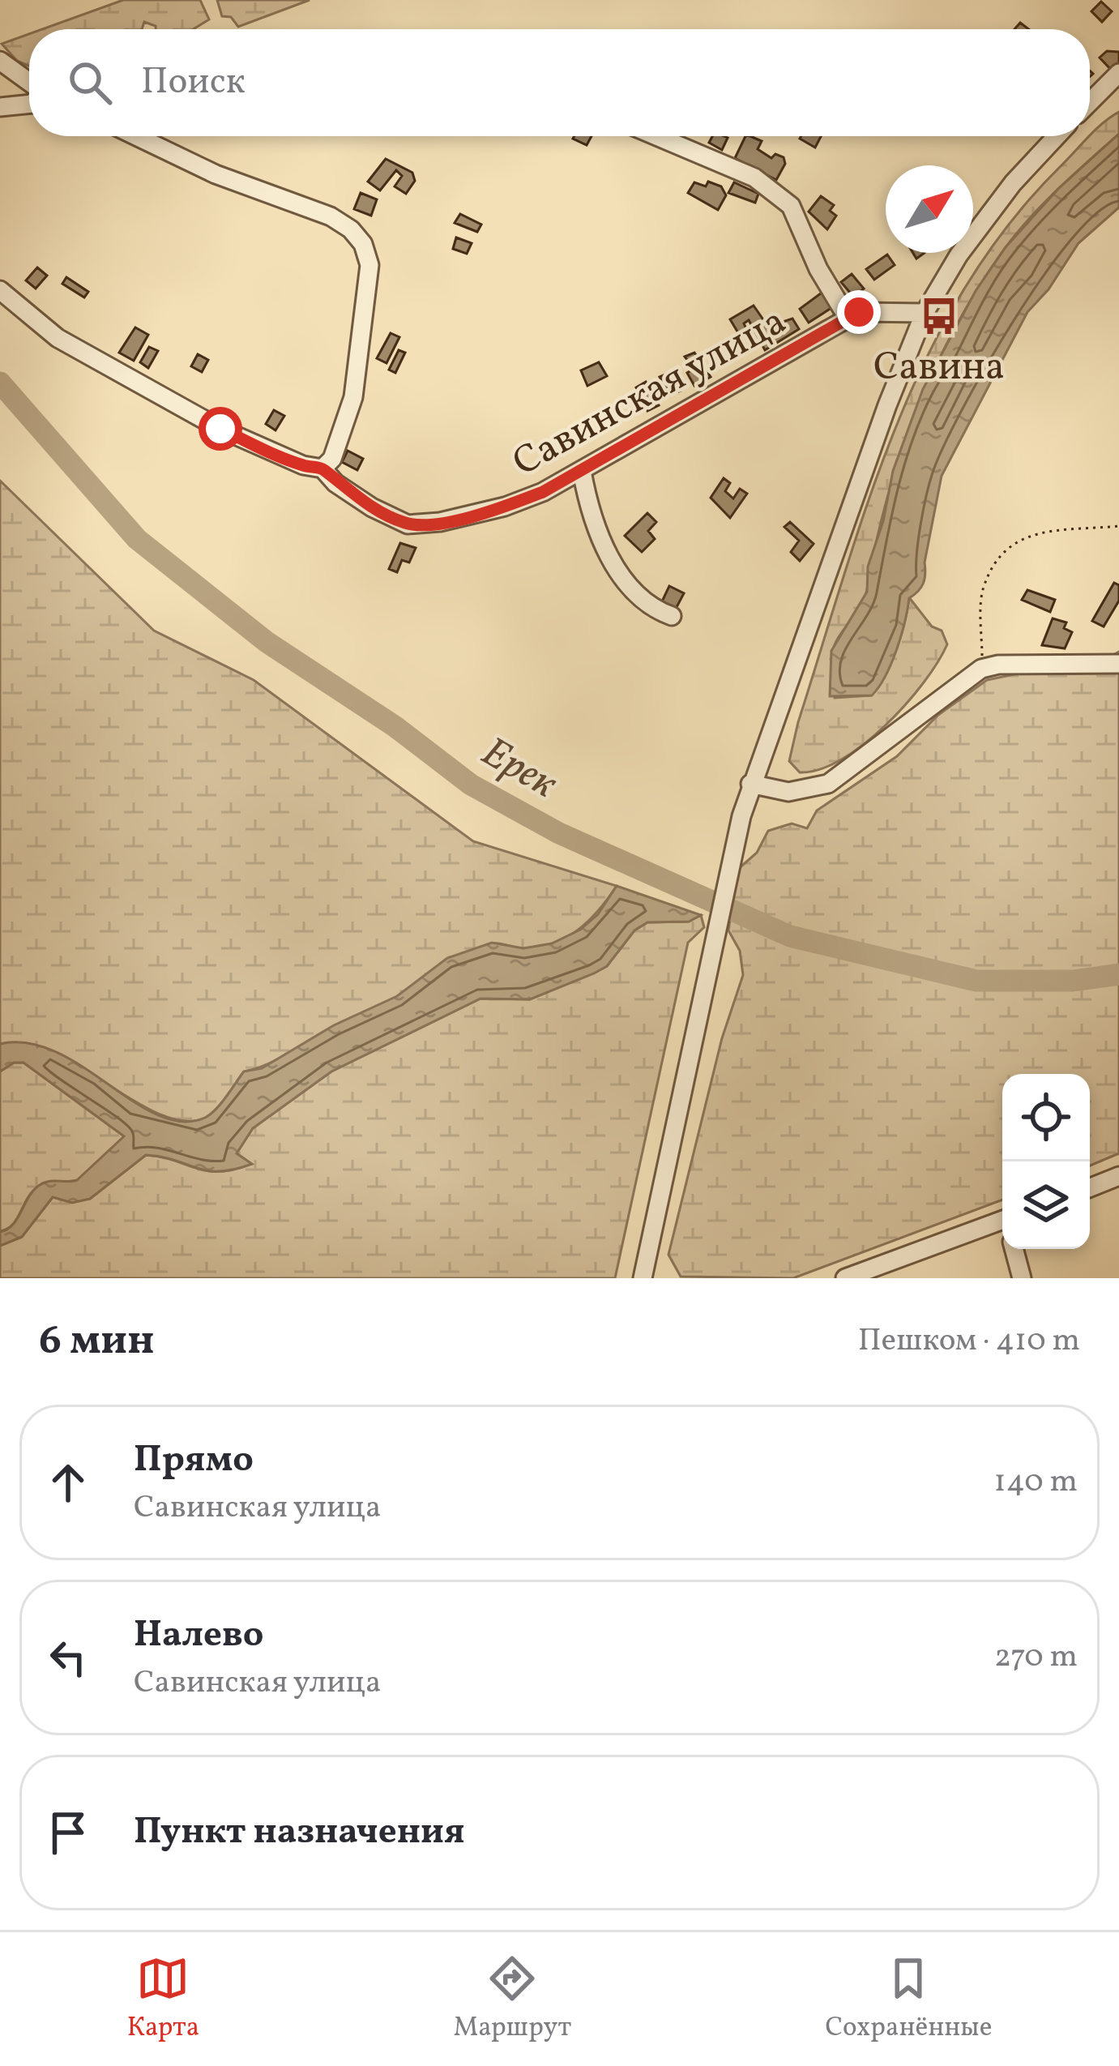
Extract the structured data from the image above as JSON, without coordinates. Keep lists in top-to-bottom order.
{
  "streets": {
    "street": ["Савинская улица"]
  },
  "water": ["Ерек"],
  "places": {
    "bus stop": ["Савина"]
  },
  "north": "top right",
  "page": {
    "search": "Поиск",
    "heading": ["6 мин", "Пешком · 410 m"],
    "list": [
      ["Прямо", "Савинская улица", "140 m"],
      ["Налево", "Савинская улица", "270 m"],
      "Пункт назначения"
    ],
    "nav": ["Карта", "Маршрут", "Сохранённые"]
  }
}
